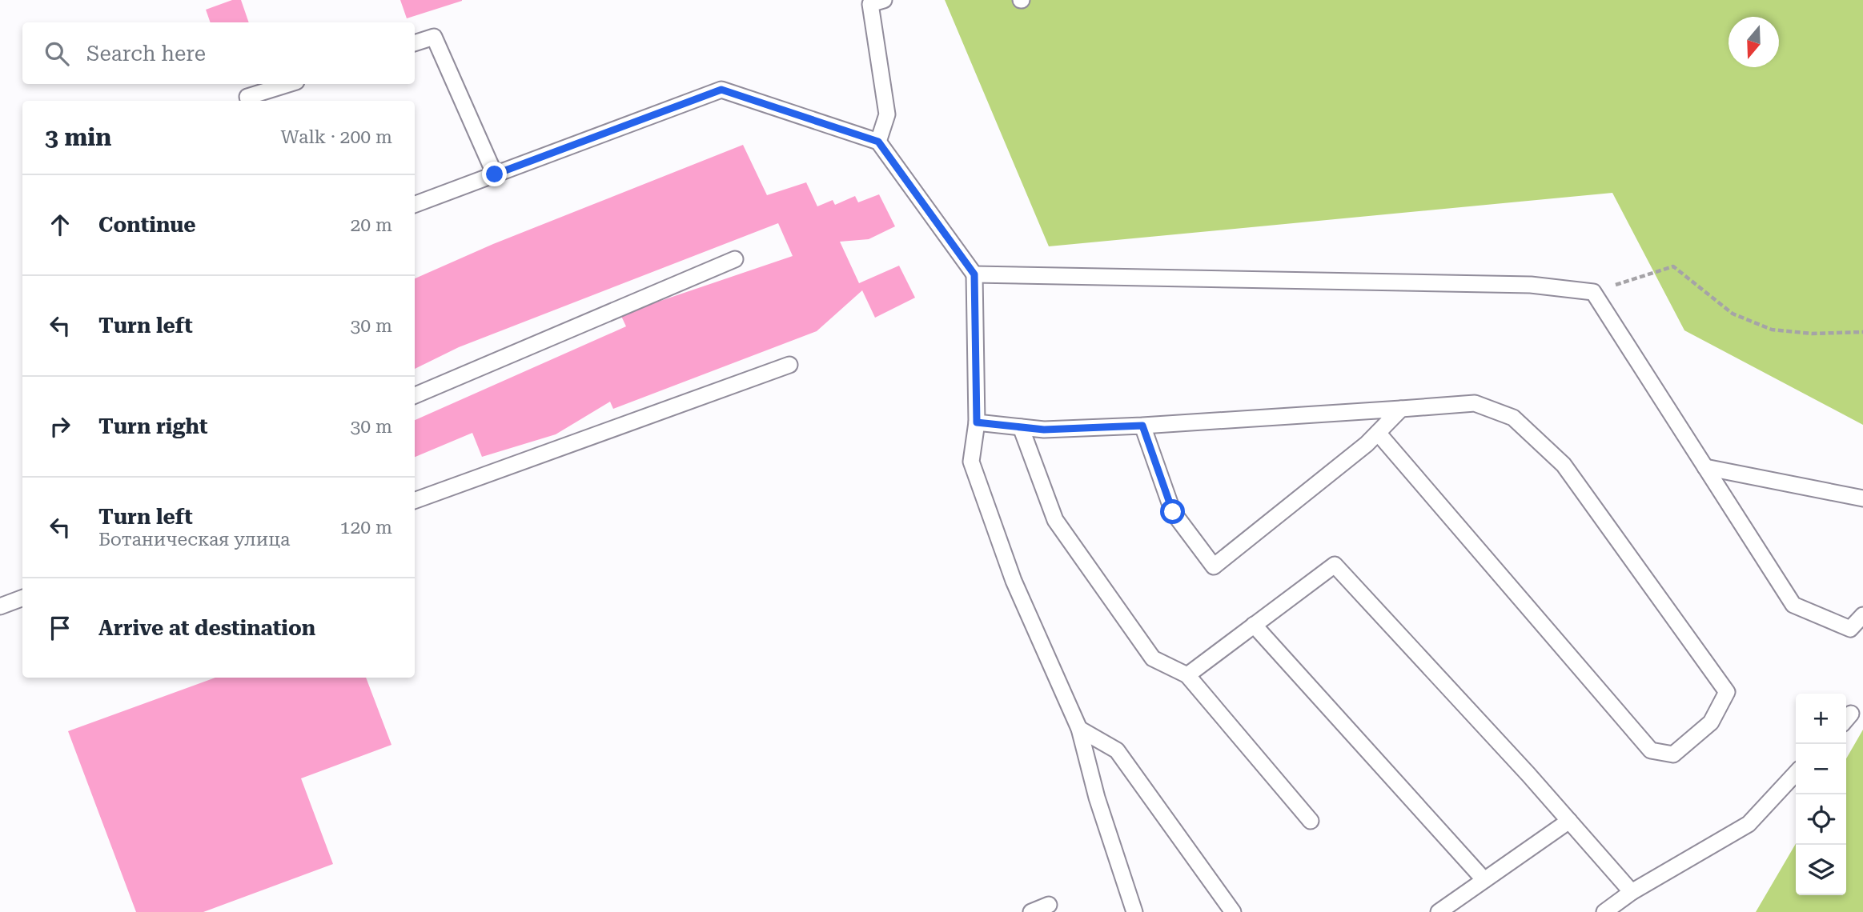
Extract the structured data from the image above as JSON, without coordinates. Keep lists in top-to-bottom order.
{
  "north": "bottom",
  "page": {
    "search": "Search here",
    "heading": ["3 min", "Walk · 200 m"],
    "list": [
      ["Continue", "20 m"],
      ["Turn left", "30 m"],
      ["Turn right", "30 m"],
      ["Turn left", "Ботаническая улица", "120 m"],
      "Arrive at destination"
    ],
    "map_buttons": ["+", "−"]
  }
}
